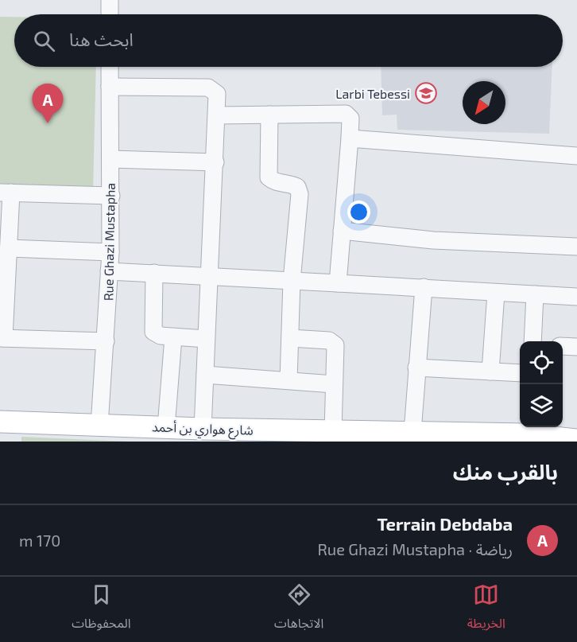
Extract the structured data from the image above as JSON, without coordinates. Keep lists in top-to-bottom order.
{
  "streets": {
    "main road": ["شارع هواري بن أحمد"],
    "street": ["Rue Ghazi Mustapha"]
  },
  "crossings": [
    ["Rue Ghazi Mustapha", "شارع هواري بن أحمد"]
  ],
  "places": {
    "school or university": ["Larbi Tebessi"]
  },
  "north": "bottom left",
  "page": {
    "search": "ابحث هنا",
    "pins": "A",
    "heading": "بالقرب منك",
    "list": [
      {
        "mark": "A",
        "name": "Terrain Debdaba",
        "note": "رياضة · Rue Ghazi Mustapha",
        "value": "170 m"
      }
    ],
    "nav": ["الخريطة", "الاتجاهات", "المحفوظات"]
  }
}
